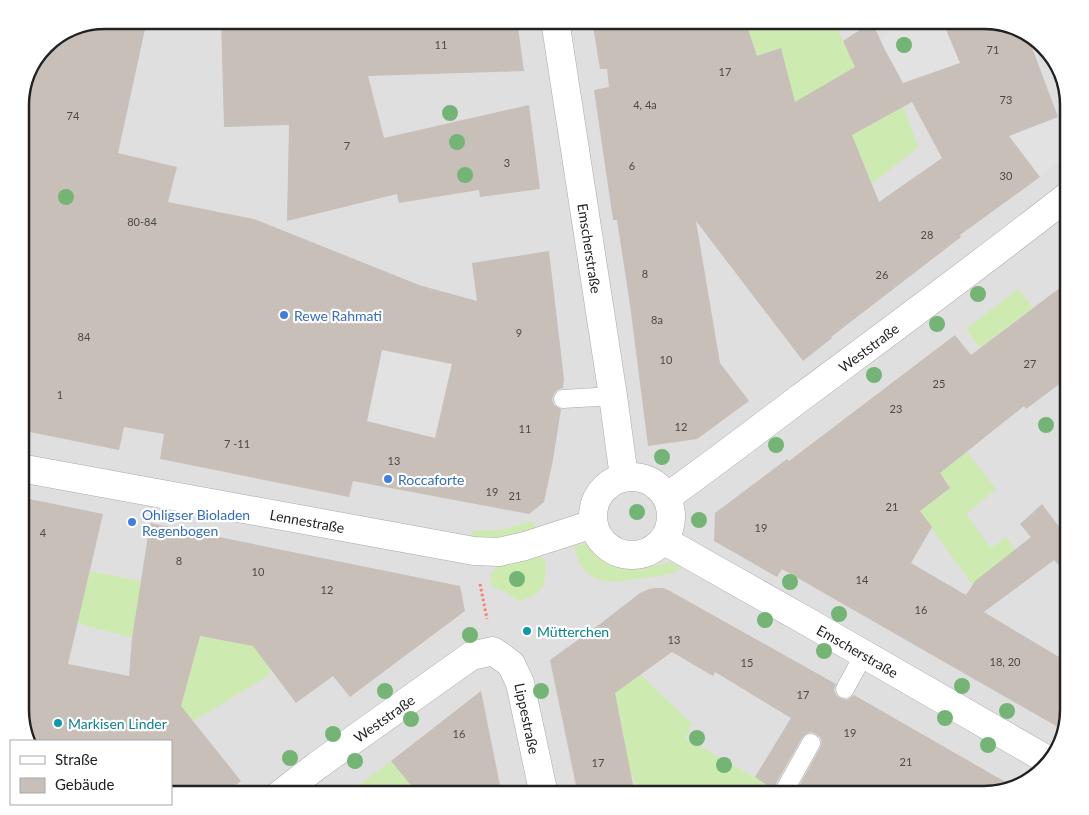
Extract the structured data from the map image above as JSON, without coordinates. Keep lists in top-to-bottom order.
{
  "streets": {
    "street": [
      "Emscherstraße",
      "Weststraße",
      "Lennestraße",
      "Lippestraße"
    ]
  },
  "crossings": [
    ["Emscherstraße", "Weststraße"],
    ["Emscherstraße", "Lennestraße"],
    ["Weststraße", "Lennestraße"],
    ["Weststraße", "Lippestraße"]
  ],
  "places": [
    "Rewe Rahmati",
    "Roccaforte",
    "Ohligser Bioladen Regenbogen",
    "Mütterchen",
    "Markisen Linder"
  ],
  "house_numbers": [
    "11",
    "71",
    "17",
    "73",
    "4, 4a",
    "74",
    "7",
    "3",
    "6",
    "30",
    "80-84",
    "28",
    "8",
    "26",
    "8a",
    "9",
    "84",
    "10",
    "27",
    "25",
    "1",
    "23",
    "12",
    "11",
    "7 -11",
    "13",
    "19",
    "21",
    "21",
    "19",
    "4",
    "8",
    "10",
    "14",
    "12",
    "16",
    "13",
    "18, 20",
    "15",
    "17",
    "19",
    "16",
    "21",
    "17"
  ],
  "legend": ["Straße", "Gebäude"]
}
